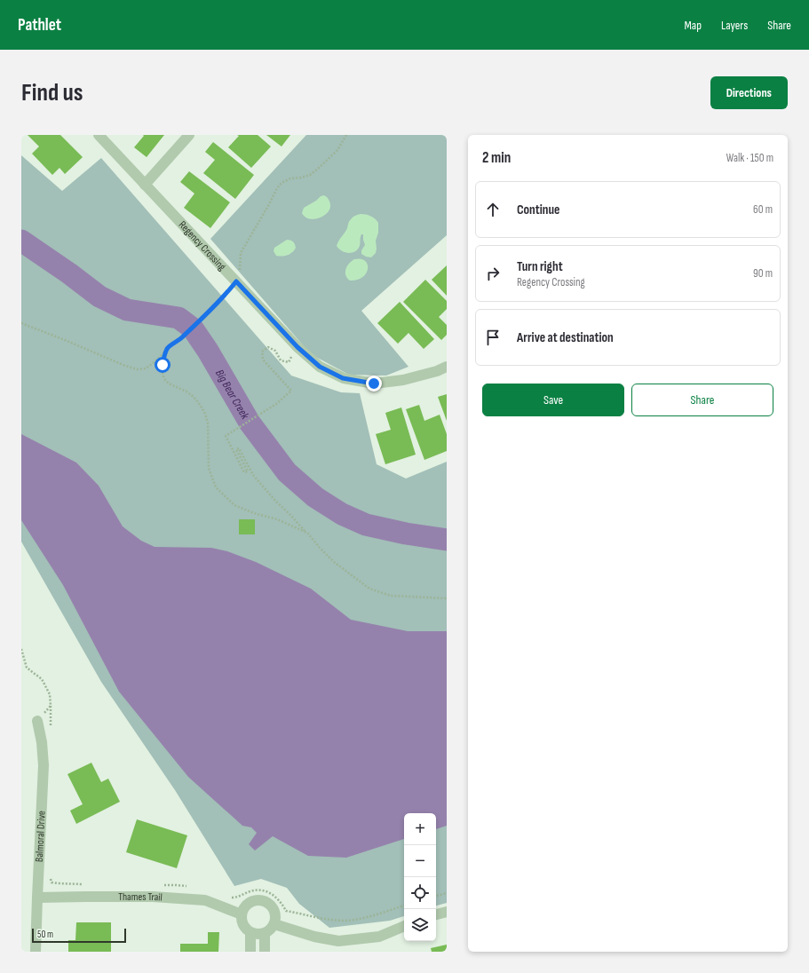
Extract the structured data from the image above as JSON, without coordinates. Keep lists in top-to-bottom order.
{
  "streets": {
    "street": ["Regency Crossing", "Balmoral Drive", "Thames Trail"]
  },
  "crossings": [
    ["Balmoral Drive", "Thames Trail"]
  ],
  "water": ["Big Bear Creek"],
  "scale_bar": "50 m",
  "page": {
    "header": "Pathlet",
    "nav": ["Map", "Layers", "Share"],
    "buttons": [
      "Directions",
      ["Save", "Share"]
    ],
    "title": "Find us",
    "heading": ["2 min", "Walk · 150 m"],
    "list": [
      ["Continue", "60 m"],
      ["Turn right", "Regency Crossing", "90 m"],
      "Arrive at destination"
    ],
    "map_buttons": ["+", "−"],
    "scale": "50 m"
  }
}
